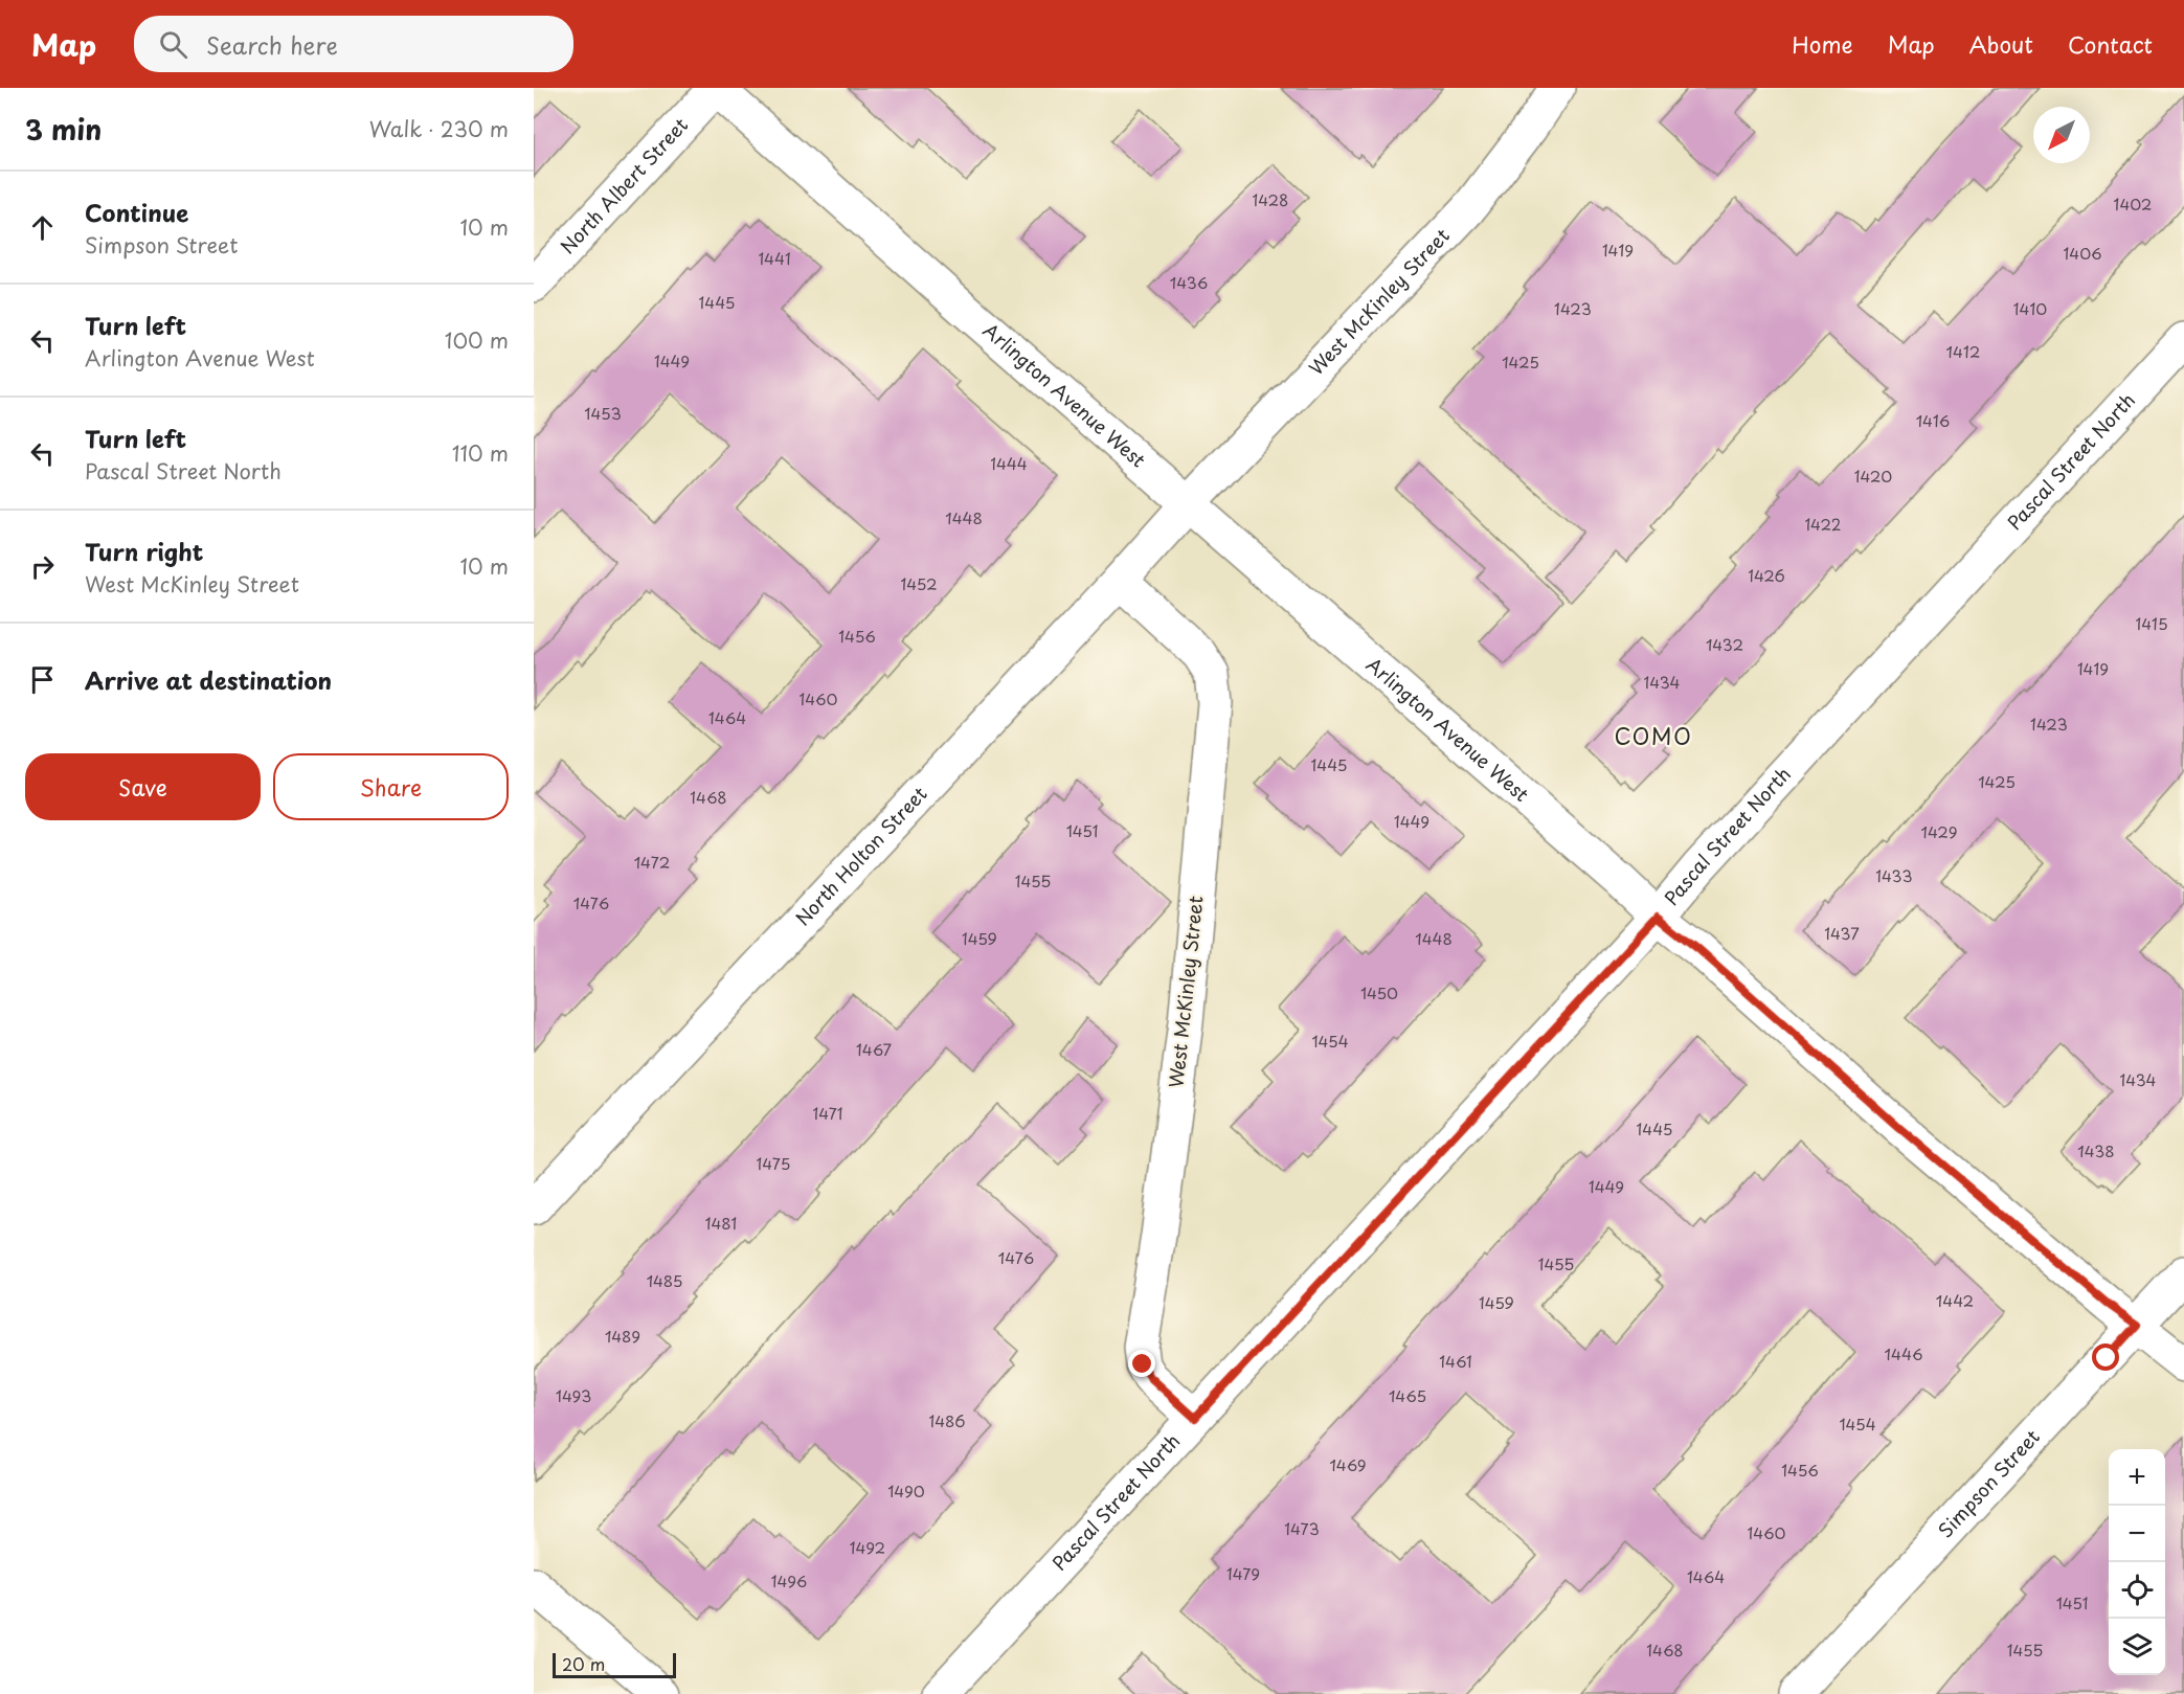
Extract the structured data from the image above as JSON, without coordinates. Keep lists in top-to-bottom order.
{
  "streets": {
    "street": [
      "North Albert Street",
      "West McKinley Street",
      "Arlington Avenue West",
      "Pascal Street North",
      "North Holton Street",
      "Simpson Street"
    ]
  },
  "crossings": [
    ["North Albert Street", "Arlington Avenue West"],
    ["West McKinley Street", "Arlington Avenue West"],
    ["West McKinley Street", "Pascal Street North"],
    ["West McKinley Street", "North Holton Street"],
    ["Arlington Avenue West", "Pascal Street North"],
    ["Arlington Avenue West", "North Holton Street"],
    ["Arlington Avenue West", "Simpson Street"]
  ],
  "districts": ["COMO"],
  "house_numbers": [
    "1428",
    "1402",
    "1419",
    "1406",
    "1441",
    "1436",
    "1445",
    "1423",
    "1410",
    "1412",
    "1449",
    "1425",
    "1453",
    "1416",
    "1444",
    "1420",
    "1448",
    "1422",
    "1426",
    "1452",
    "1415",
    "1456",
    "1432",
    "1419",
    "1434",
    "1460",
    "1464",
    "1423",
    "1445",
    "1425",
    "1468",
    "1449",
    "1451",
    "1429",
    "1472",
    "1433",
    "1455",
    "1476",
    "1437",
    "1459",
    "1448",
    "1450",
    "1454",
    "1467",
    "1434",
    "1471",
    "1445",
    "1438",
    "1475",
    "1449",
    "1481",
    "1476",
    "1455",
    "1485",
    "1442",
    "1459",
    "1489",
    "1446",
    "1461",
    "1493",
    "1465",
    "1486",
    "1454",
    "1469",
    "1456",
    "1490",
    "1473",
    "1460",
    "1492",
    "1479",
    "1464",
    "1496",
    "1451",
    "1468",
    "1455"
  ],
  "scale_bar": "20 m",
  "north": "bottom left",
  "page": {
    "header": "Map",
    "search": "Search here",
    "nav": [
      "Home",
      "Map",
      "About",
      "Contact"
    ],
    "heading": ["3 min", "Walk · 230 m"],
    "list": [
      ["Continue", "Simpson Street", "10 m"],
      ["Turn left", "Arlington Avenue West", "100 m"],
      ["Turn left", "Pascal Street North", "110 m"],
      ["Turn right", "West McKinley Street", "10 m"],
      "Arrive at destination"
    ],
    "buttons": ["Save", "Share"],
    "map_buttons": ["+", "−"],
    "scale": "20 m"
  }
}
